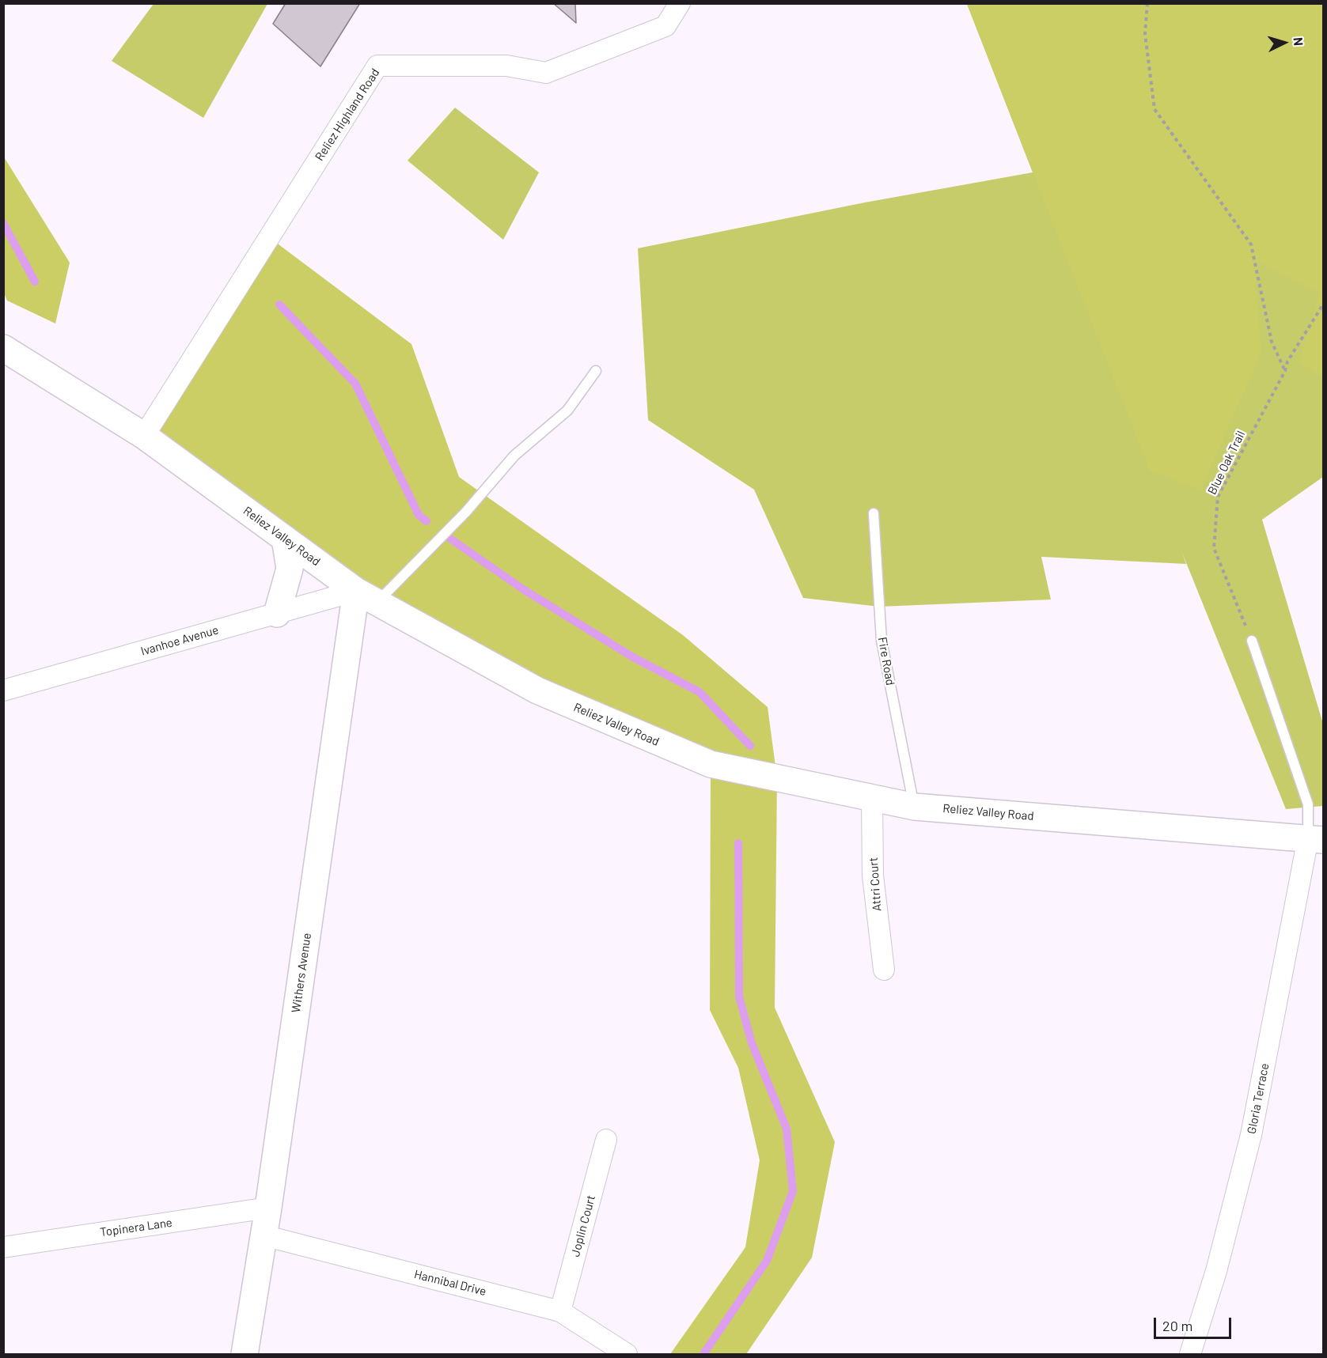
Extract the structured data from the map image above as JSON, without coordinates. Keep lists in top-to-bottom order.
{
  "streets": {
    "main road": ["Reliez Valley Road", "Withers Avenue"],
    "street": [
      "Reliez Highland Road",
      "Ivanhoe Avenue",
      "Attri Court",
      "Gloria Terrace",
      "Joplin Court",
      "Topinera Lane",
      "Hannibal Drive"
    ],
    "lane": ["Fire Road"],
    "path": ["Blue Oak Trail"]
  },
  "crossings": [
    ["Reliez Highland Road", "Reliez Valley Road"],
    ["Reliez Valley Road", "Ivanhoe Avenue"],
    ["Reliez Valley Road", "Fire Road"],
    ["Reliez Valley Road", "Attri Court"],
    ["Reliez Valley Road", "Withers Avenue"],
    ["Reliez Valley Road", "Gloria Terrace"],
    ["Ivanhoe Avenue", "Withers Avenue"],
    ["Withers Avenue", "Topinera Lane"],
    ["Withers Avenue", "Hannibal Drive"],
    ["Joplin Court", "Hannibal Drive"]
  ],
  "scale_bar": "20 m",
  "north": "right"
}
